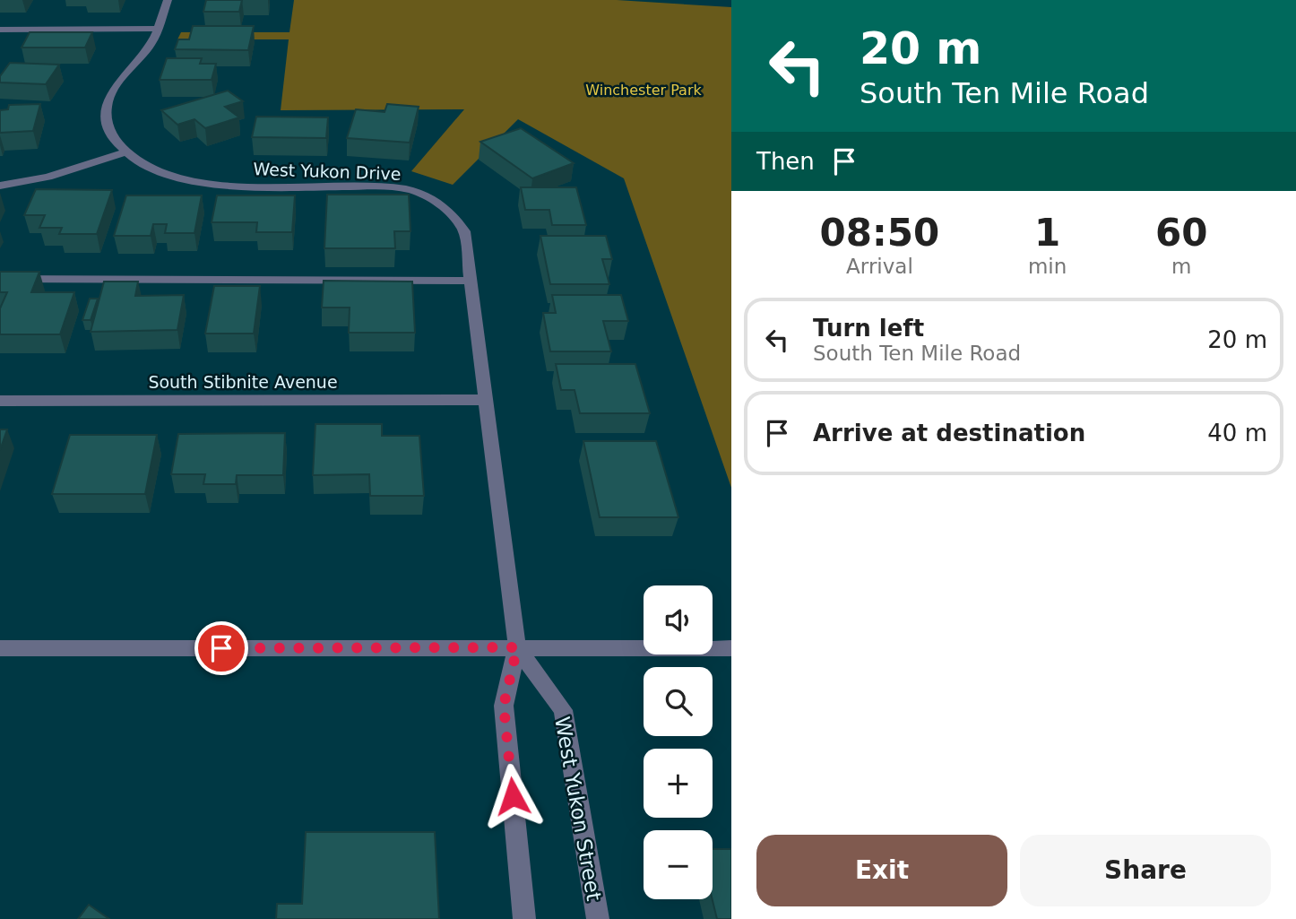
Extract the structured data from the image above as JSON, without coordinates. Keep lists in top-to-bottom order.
{
  "streets": {
    "street": ["West Yukon Drive", "South Stibnite Avenue", "West Yukon Street"]
  },
  "crossings": [
    ["West Yukon Drive", "South Stibnite Avenue"],
    ["West Yukon Drive", "West Yukon Street"]
  ],
  "parks": ["Winchester Park"],
  "page": {
    "turn": ["20 m", "South Ten Mile Road"],
    "then": "Then",
    "eta": [
      "08:50",
      "Arrival",
      "1",
      "min",
      "60",
      "m"
    ],
    "list": [
      {
        "name": "Turn left",
        "note": "South Ten Mile Road",
        "value": "20 m"
      },
      {
        "name": "Arrive at destination",
        "value": "40 m"
      }
    ],
    "map_buttons": ["+", "−"],
    "buttons": ["Exit", "Share"]
  }
}
